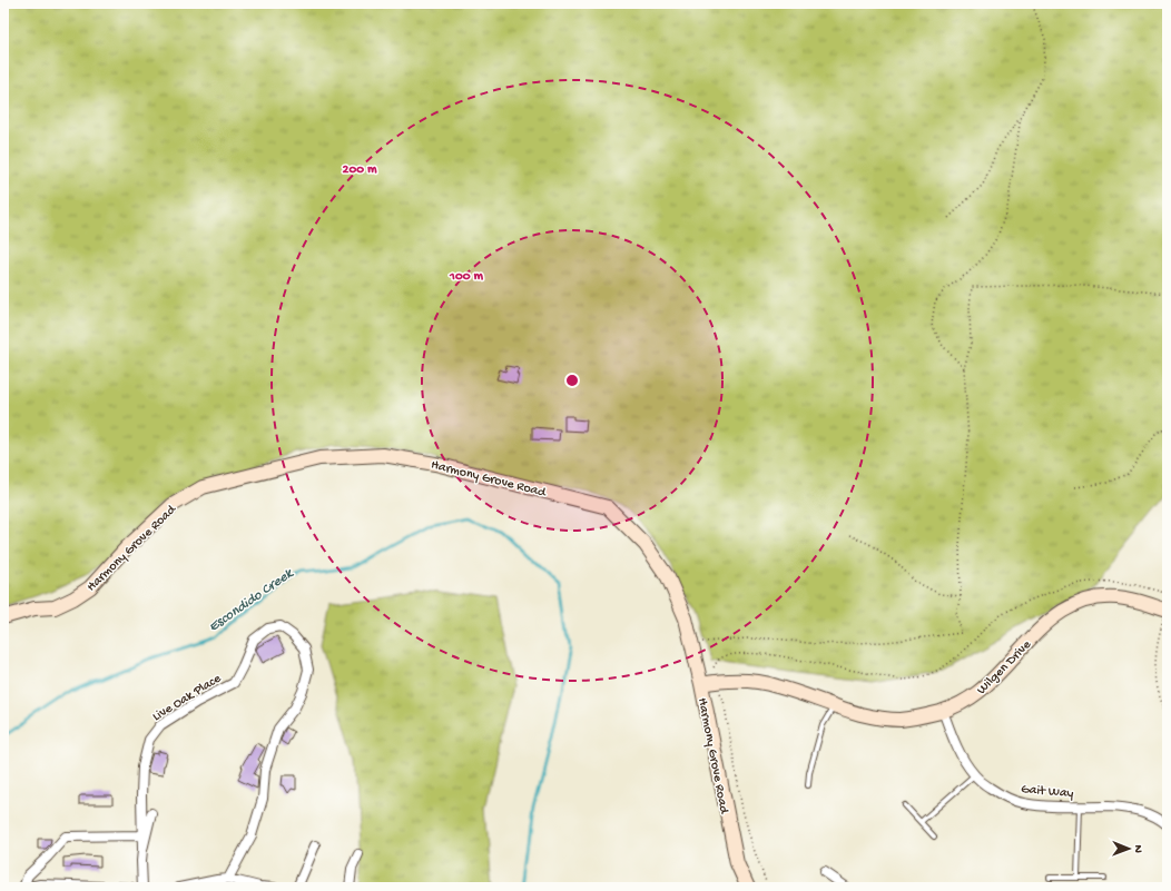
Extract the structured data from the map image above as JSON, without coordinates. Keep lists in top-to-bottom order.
{
  "streets": {
    "main road": ["Harmony Grove Road", "Wilgen Drive"],
    "street": ["Live Oak Place", "Gait Way"]
  },
  "crossings": [
    ["Harmony Grove Road", "Wilgen Drive"],
    ["Wilgen Drive", "Gait Way"]
  ],
  "water": ["Escondido Creek"],
  "north": "right",
  "rings": ["200 m", "100 m"]
}
